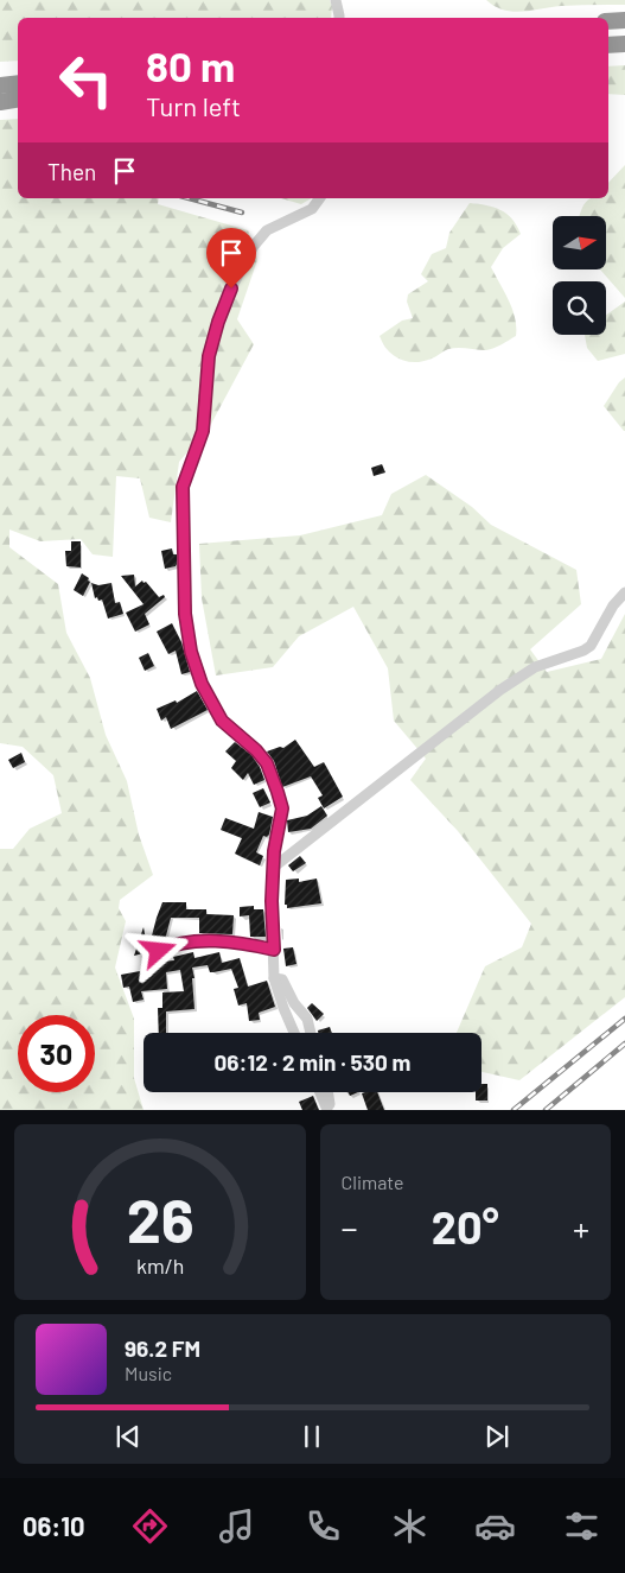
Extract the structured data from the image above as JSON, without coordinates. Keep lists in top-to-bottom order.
{
  "north": "right",
  "page": {
    "turn": ["80 m", "Turn left"],
    "then": "Then",
    "limit": "30",
    "trip": "06:12 · 2 min · 530 m",
    "tile": "Climate",
    "heat": ["−", "20°", "+"],
    "song": ["96.2 FM", "Music"],
    "tabs": "06:10",
    "gauge": ["26", "km/h"]
  }
}
